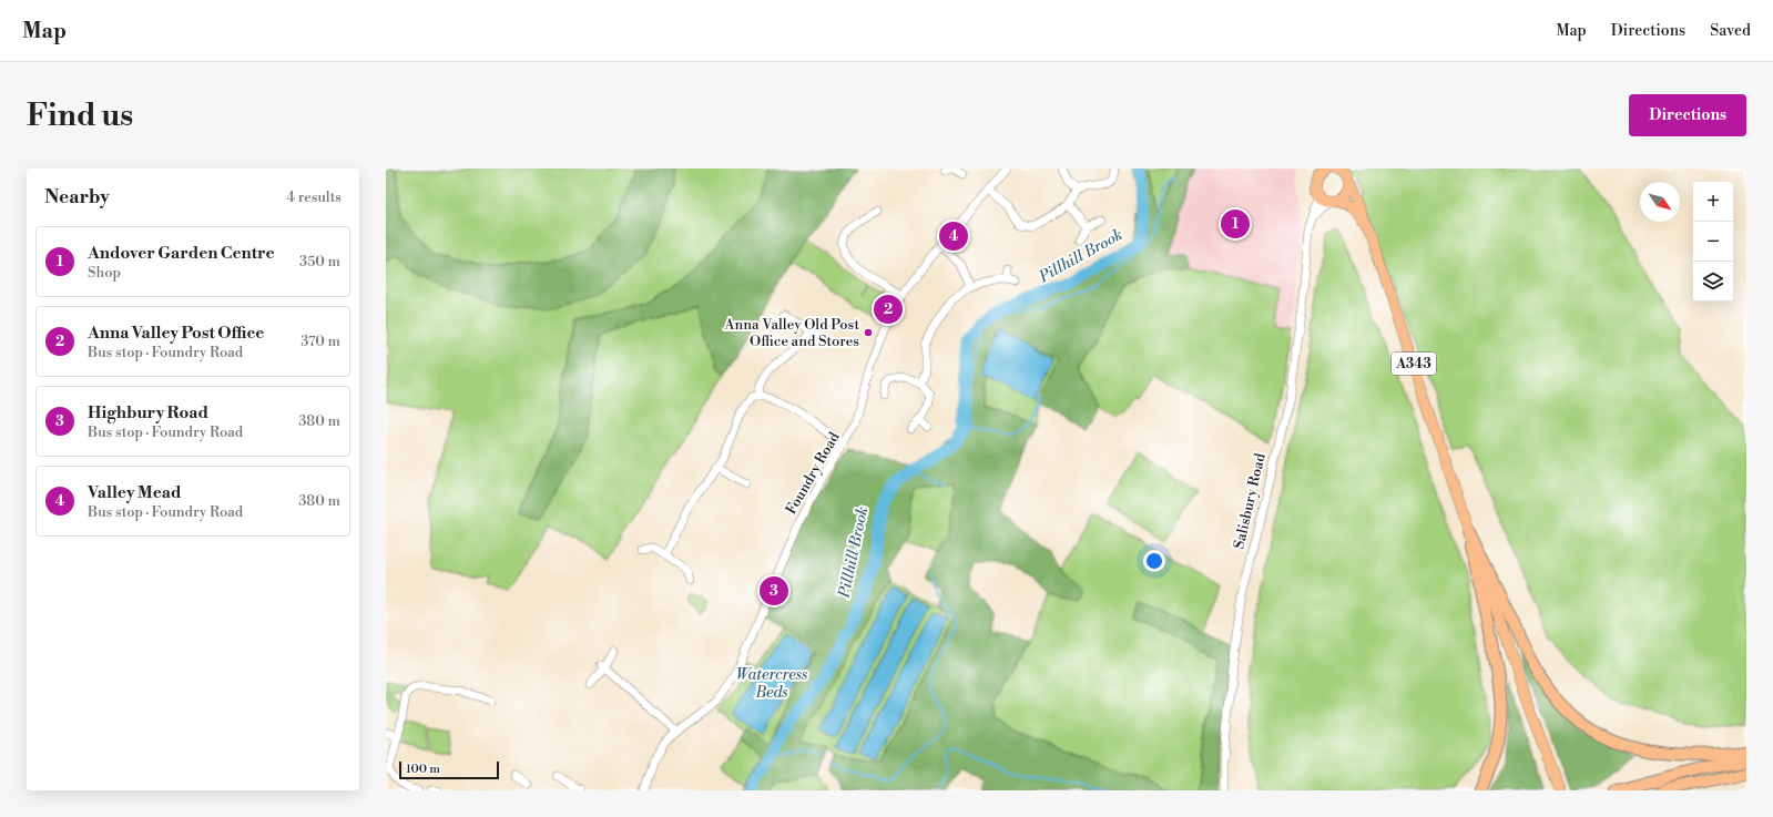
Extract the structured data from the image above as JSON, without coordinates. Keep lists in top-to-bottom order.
{
  "streets": {
    "main road": ["A343"],
    "street": ["Foundry Road", "Salisbury Road"]
  },
  "water": ["Pillhill Brook", "Watercress Beds"],
  "places": ["Anna Valley Old Post Office and Stores"],
  "scale_bar": "100 m",
  "north": "bottom right",
  "page": {
    "header": "Map",
    "nav": ["Map", "Directions", "Saved"],
    "buttons": "Directions",
    "title": "Find us",
    "heading": ["Nearby", "4 results"],
    "map_buttons": ["+", "−"],
    "pins": [
      "1",
      "4",
      "2",
      "3"
    ],
    "list": [
      {
        "mark": "1",
        "name": "Andover Garden Centre",
        "note": "Shop",
        "value": "350 m"
      },
      {
        "mark": "2",
        "name": "Anna Valley Post Office",
        "note": "Bus stop · Foundry Road",
        "value": "370 m"
      },
      {
        "mark": "3",
        "name": "Highbury Road",
        "note": "Bus stop · Foundry Road",
        "value": "380 m"
      },
      {
        "mark": "4",
        "name": "Valley Mead",
        "note": "Bus stop · Foundry Road",
        "value": "380 m"
      }
    ],
    "scale": "100 m"
  }
}
